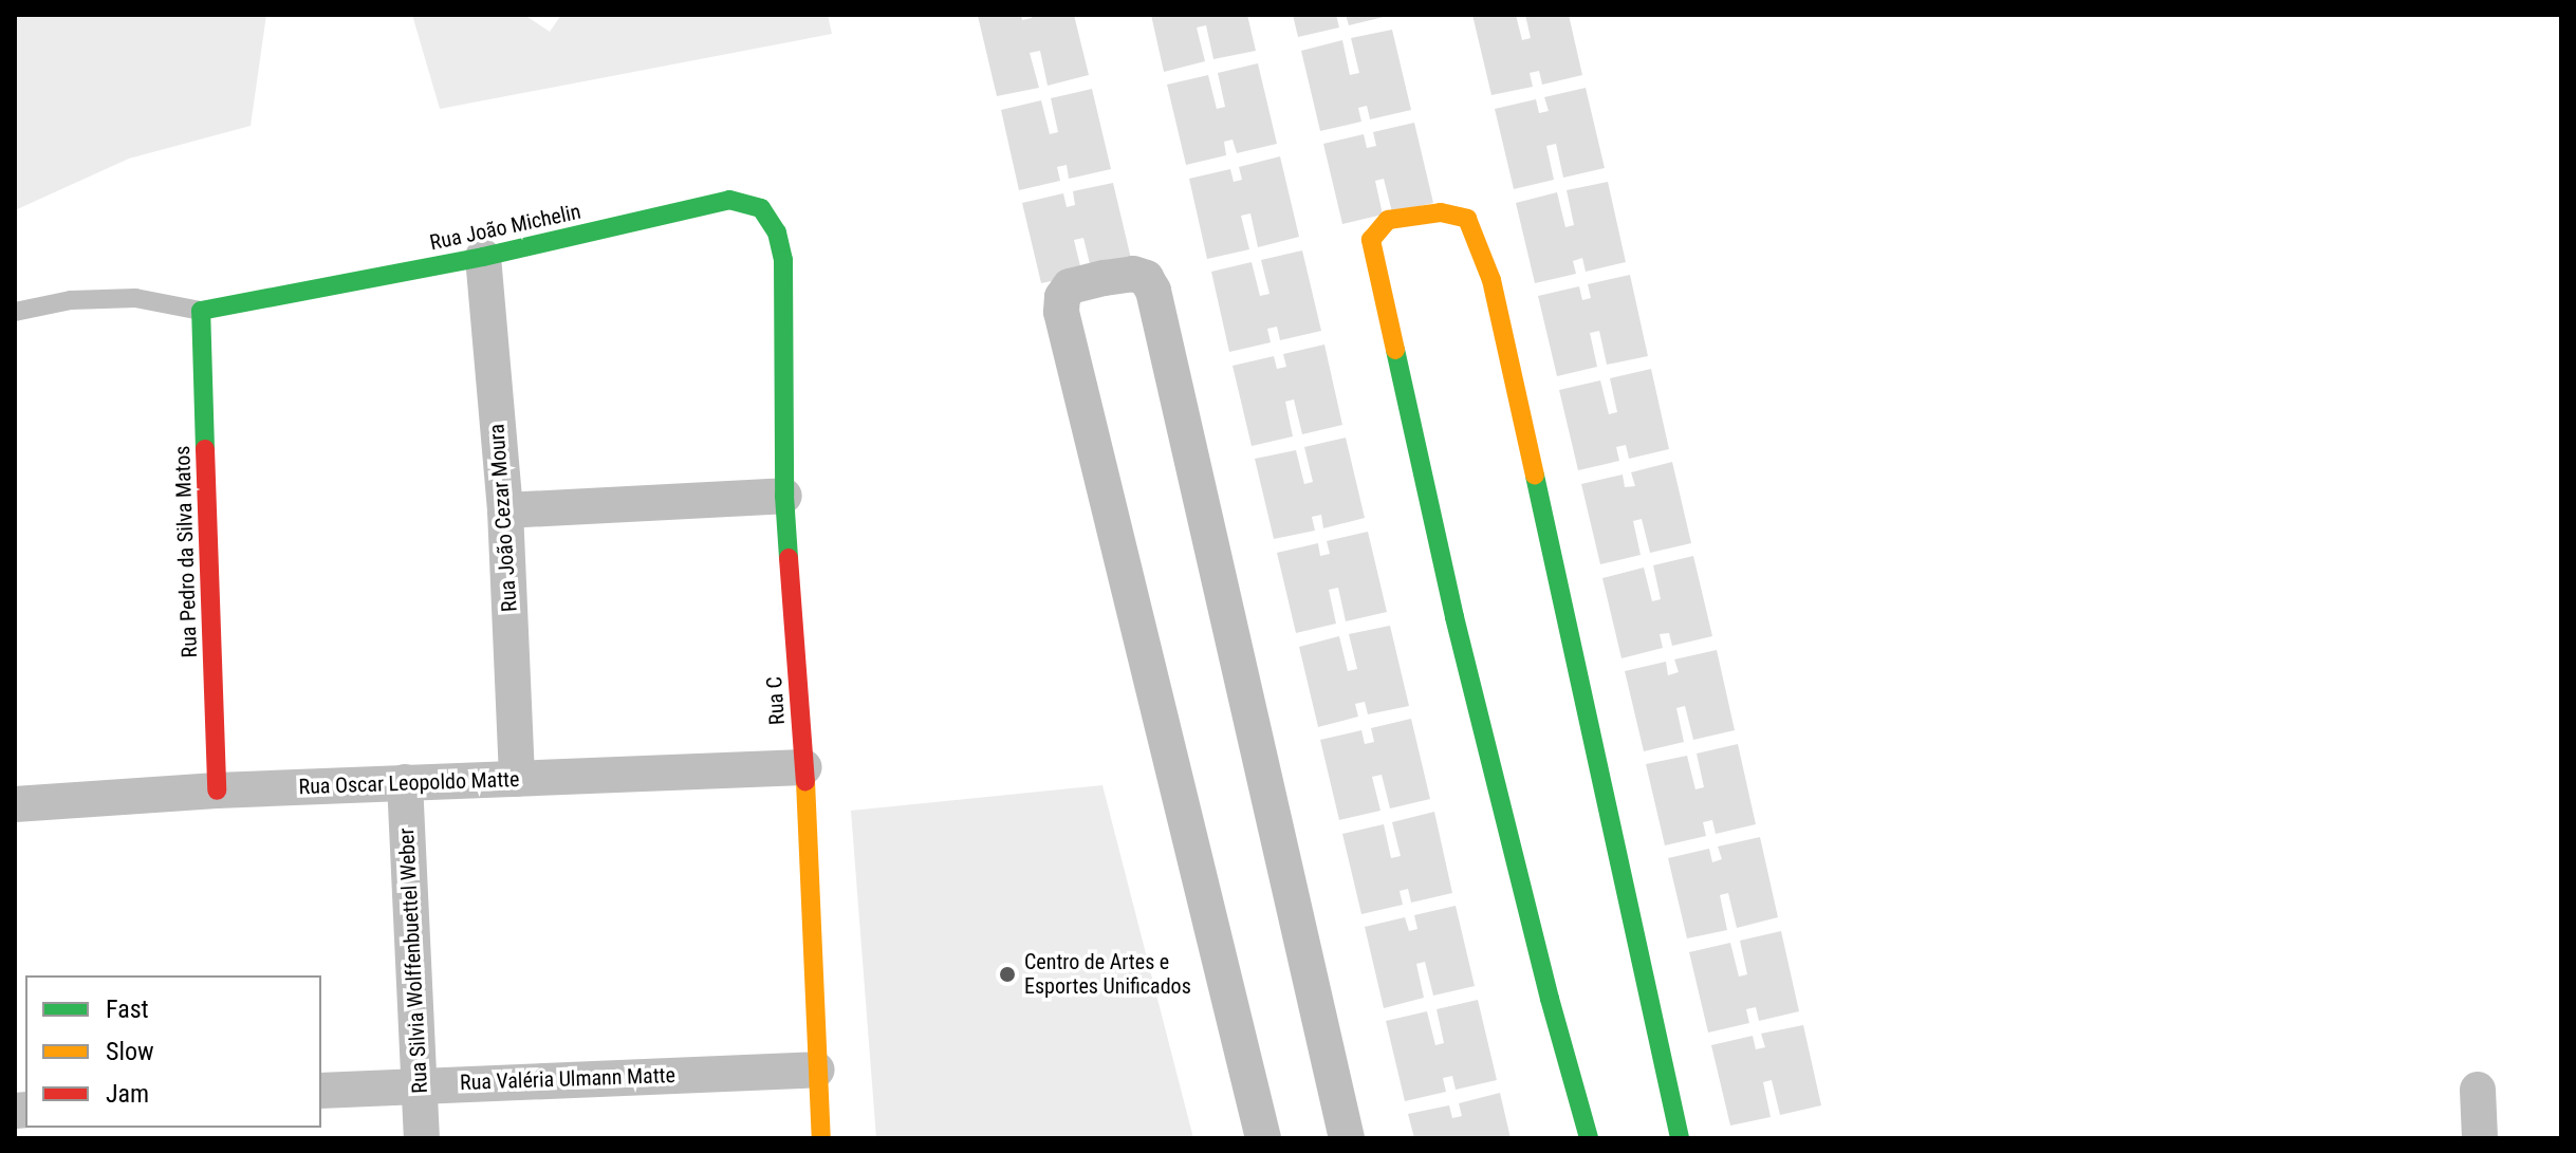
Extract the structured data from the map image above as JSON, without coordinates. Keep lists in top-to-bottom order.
{
  "streets": {
    "street": [
      "Rua João Michelin",
      "Rua João Cezar Moura",
      "Rua Pedro da Silva Matos",
      "Rua C",
      "Rua Oscar Leopoldo Matte",
      "Rua Silvia Wolffenbuettel Weber",
      "Rua Valéria Ulmann Matte"
    ]
  },
  "crossings": [
    ["Rua João Michelin", "Rua João Cezar Moura"],
    ["Rua João Michelin", "Rua Pedro da Silva Matos"],
    ["Rua João Michelin", "Rua C"],
    ["Rua João Cezar Moura", "Rua Oscar Leopoldo Matte"],
    ["Rua Pedro da Silva Matos", "Rua Oscar Leopoldo Matte"],
    ["Rua C", "Rua Oscar Leopoldo Matte"],
    ["Rua C", "Rua Valéria Ulmann Matte"],
    ["Rua Oscar Leopoldo Matte", "Rua Silvia Wolffenbuettel Weber"],
    ["Rua Silvia Wolffenbuettel Weber", "Rua Valéria Ulmann Matte"]
  ],
  "places": ["Centro de Artes e Esportes Unificados"],
  "legend": ["Fast", "Slow", "Jam"]
}
